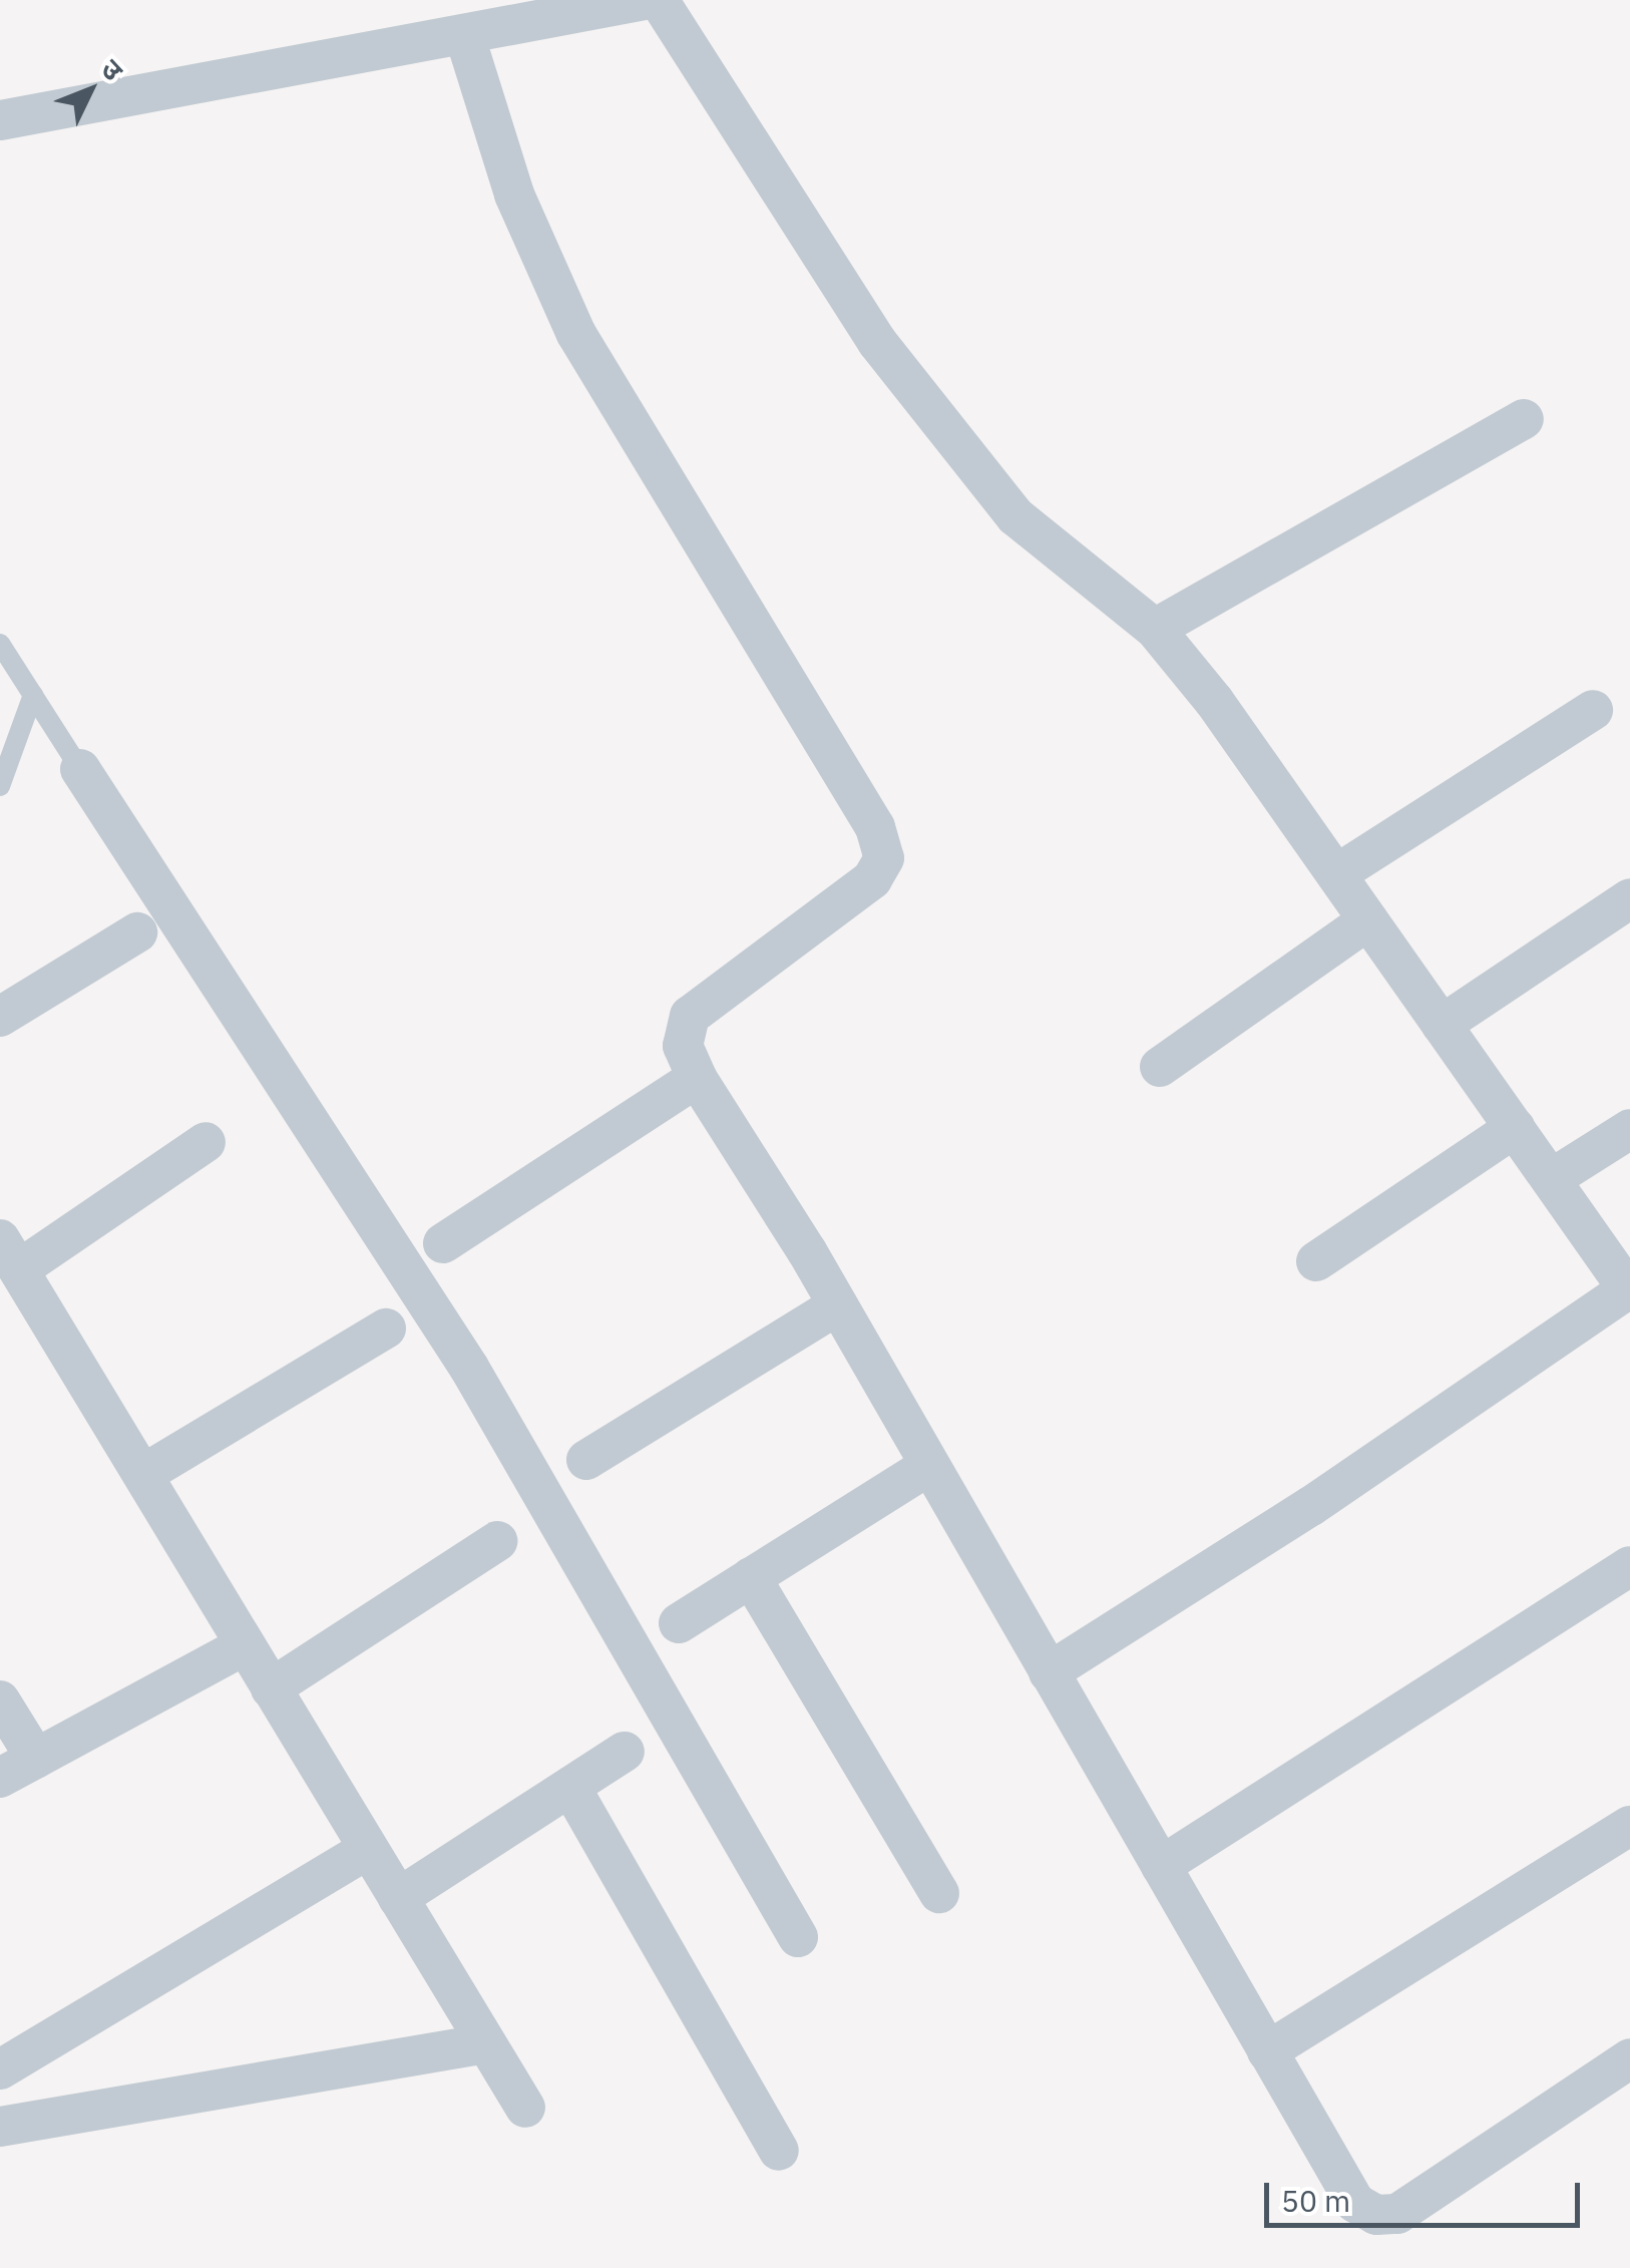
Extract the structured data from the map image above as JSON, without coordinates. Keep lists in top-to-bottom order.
{
  "scale_bar": "50 m",
  "north": "top right"
}
